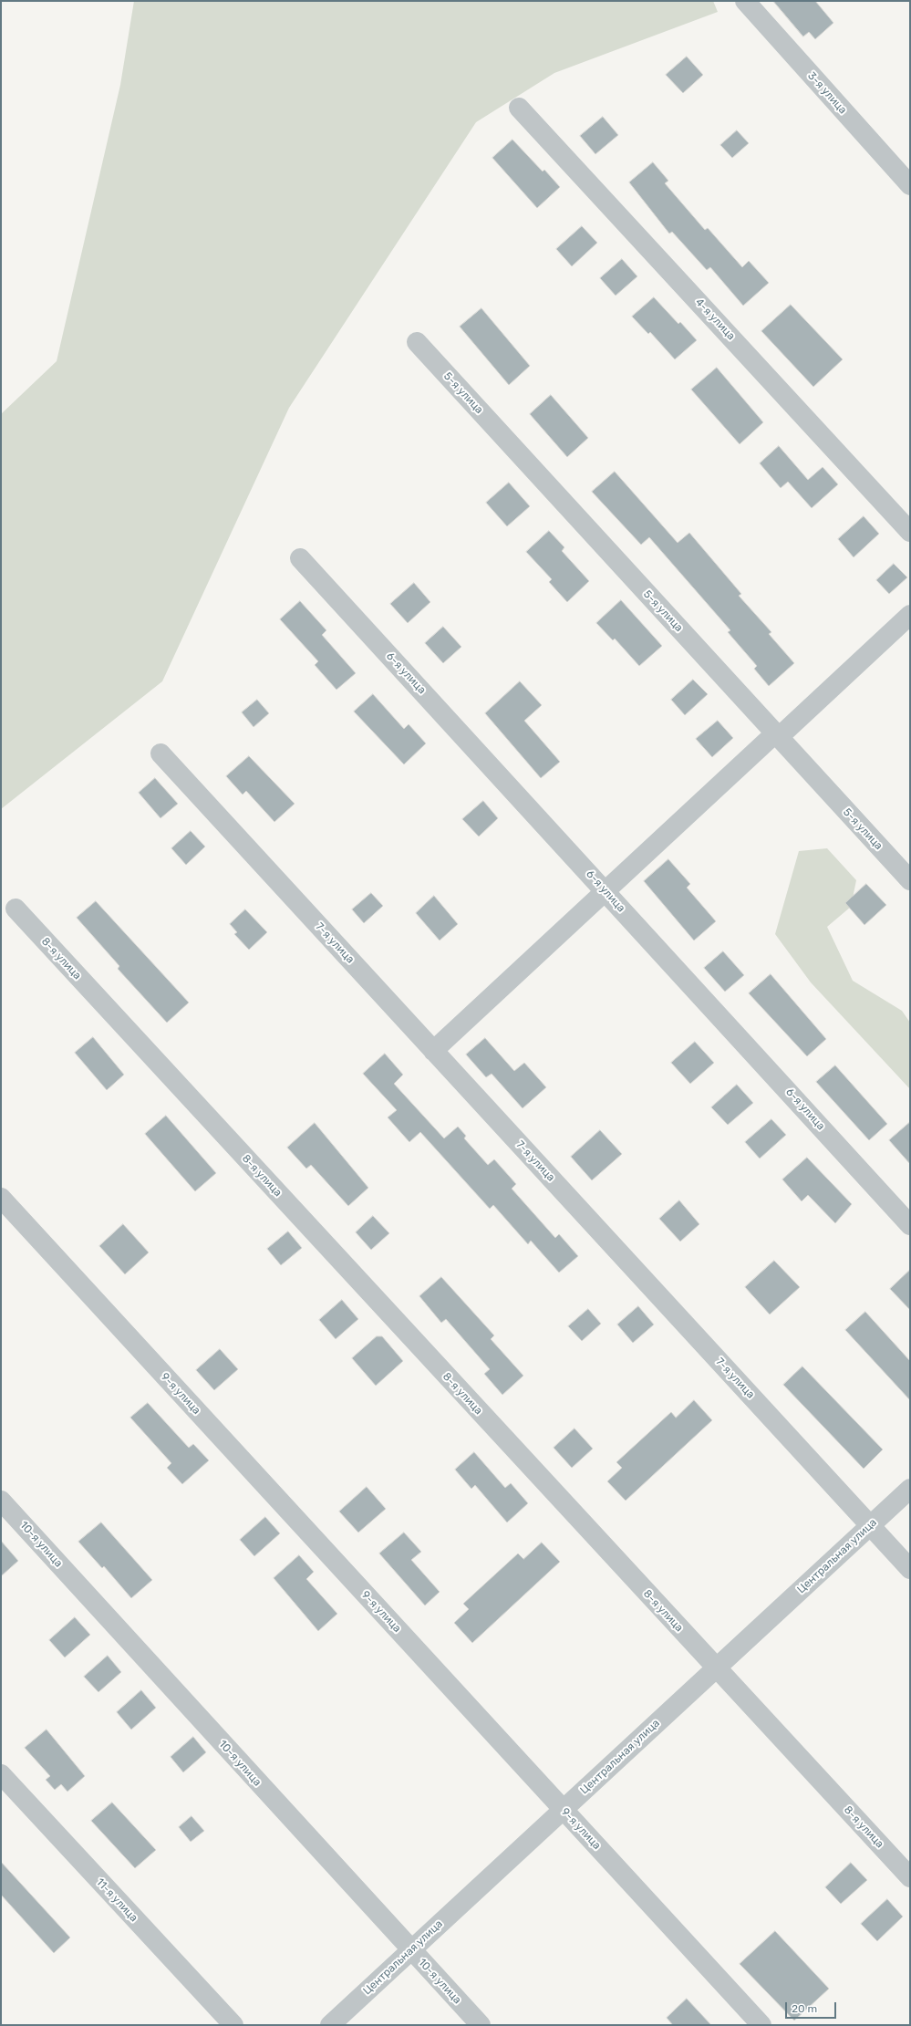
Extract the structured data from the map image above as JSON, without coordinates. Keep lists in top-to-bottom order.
{
  "streets": {
    "street": [
      "3-я улица",
      "4-я улица",
      "5-я улица",
      "6-я улица",
      "7-я улица",
      "8-я улица",
      "9-я улица",
      "10-я улица",
      "Центральная улица",
      "11-я улица"
    ]
  },
  "crossings": [
    ["7-я улица", "Центральная улица"],
    ["8-я улица", "Центральная улица"],
    ["9-я улица", "Центральная улица"],
    ["10-я улица", "Центральная улица"]
  ],
  "scale_bar": "20 m"
}
